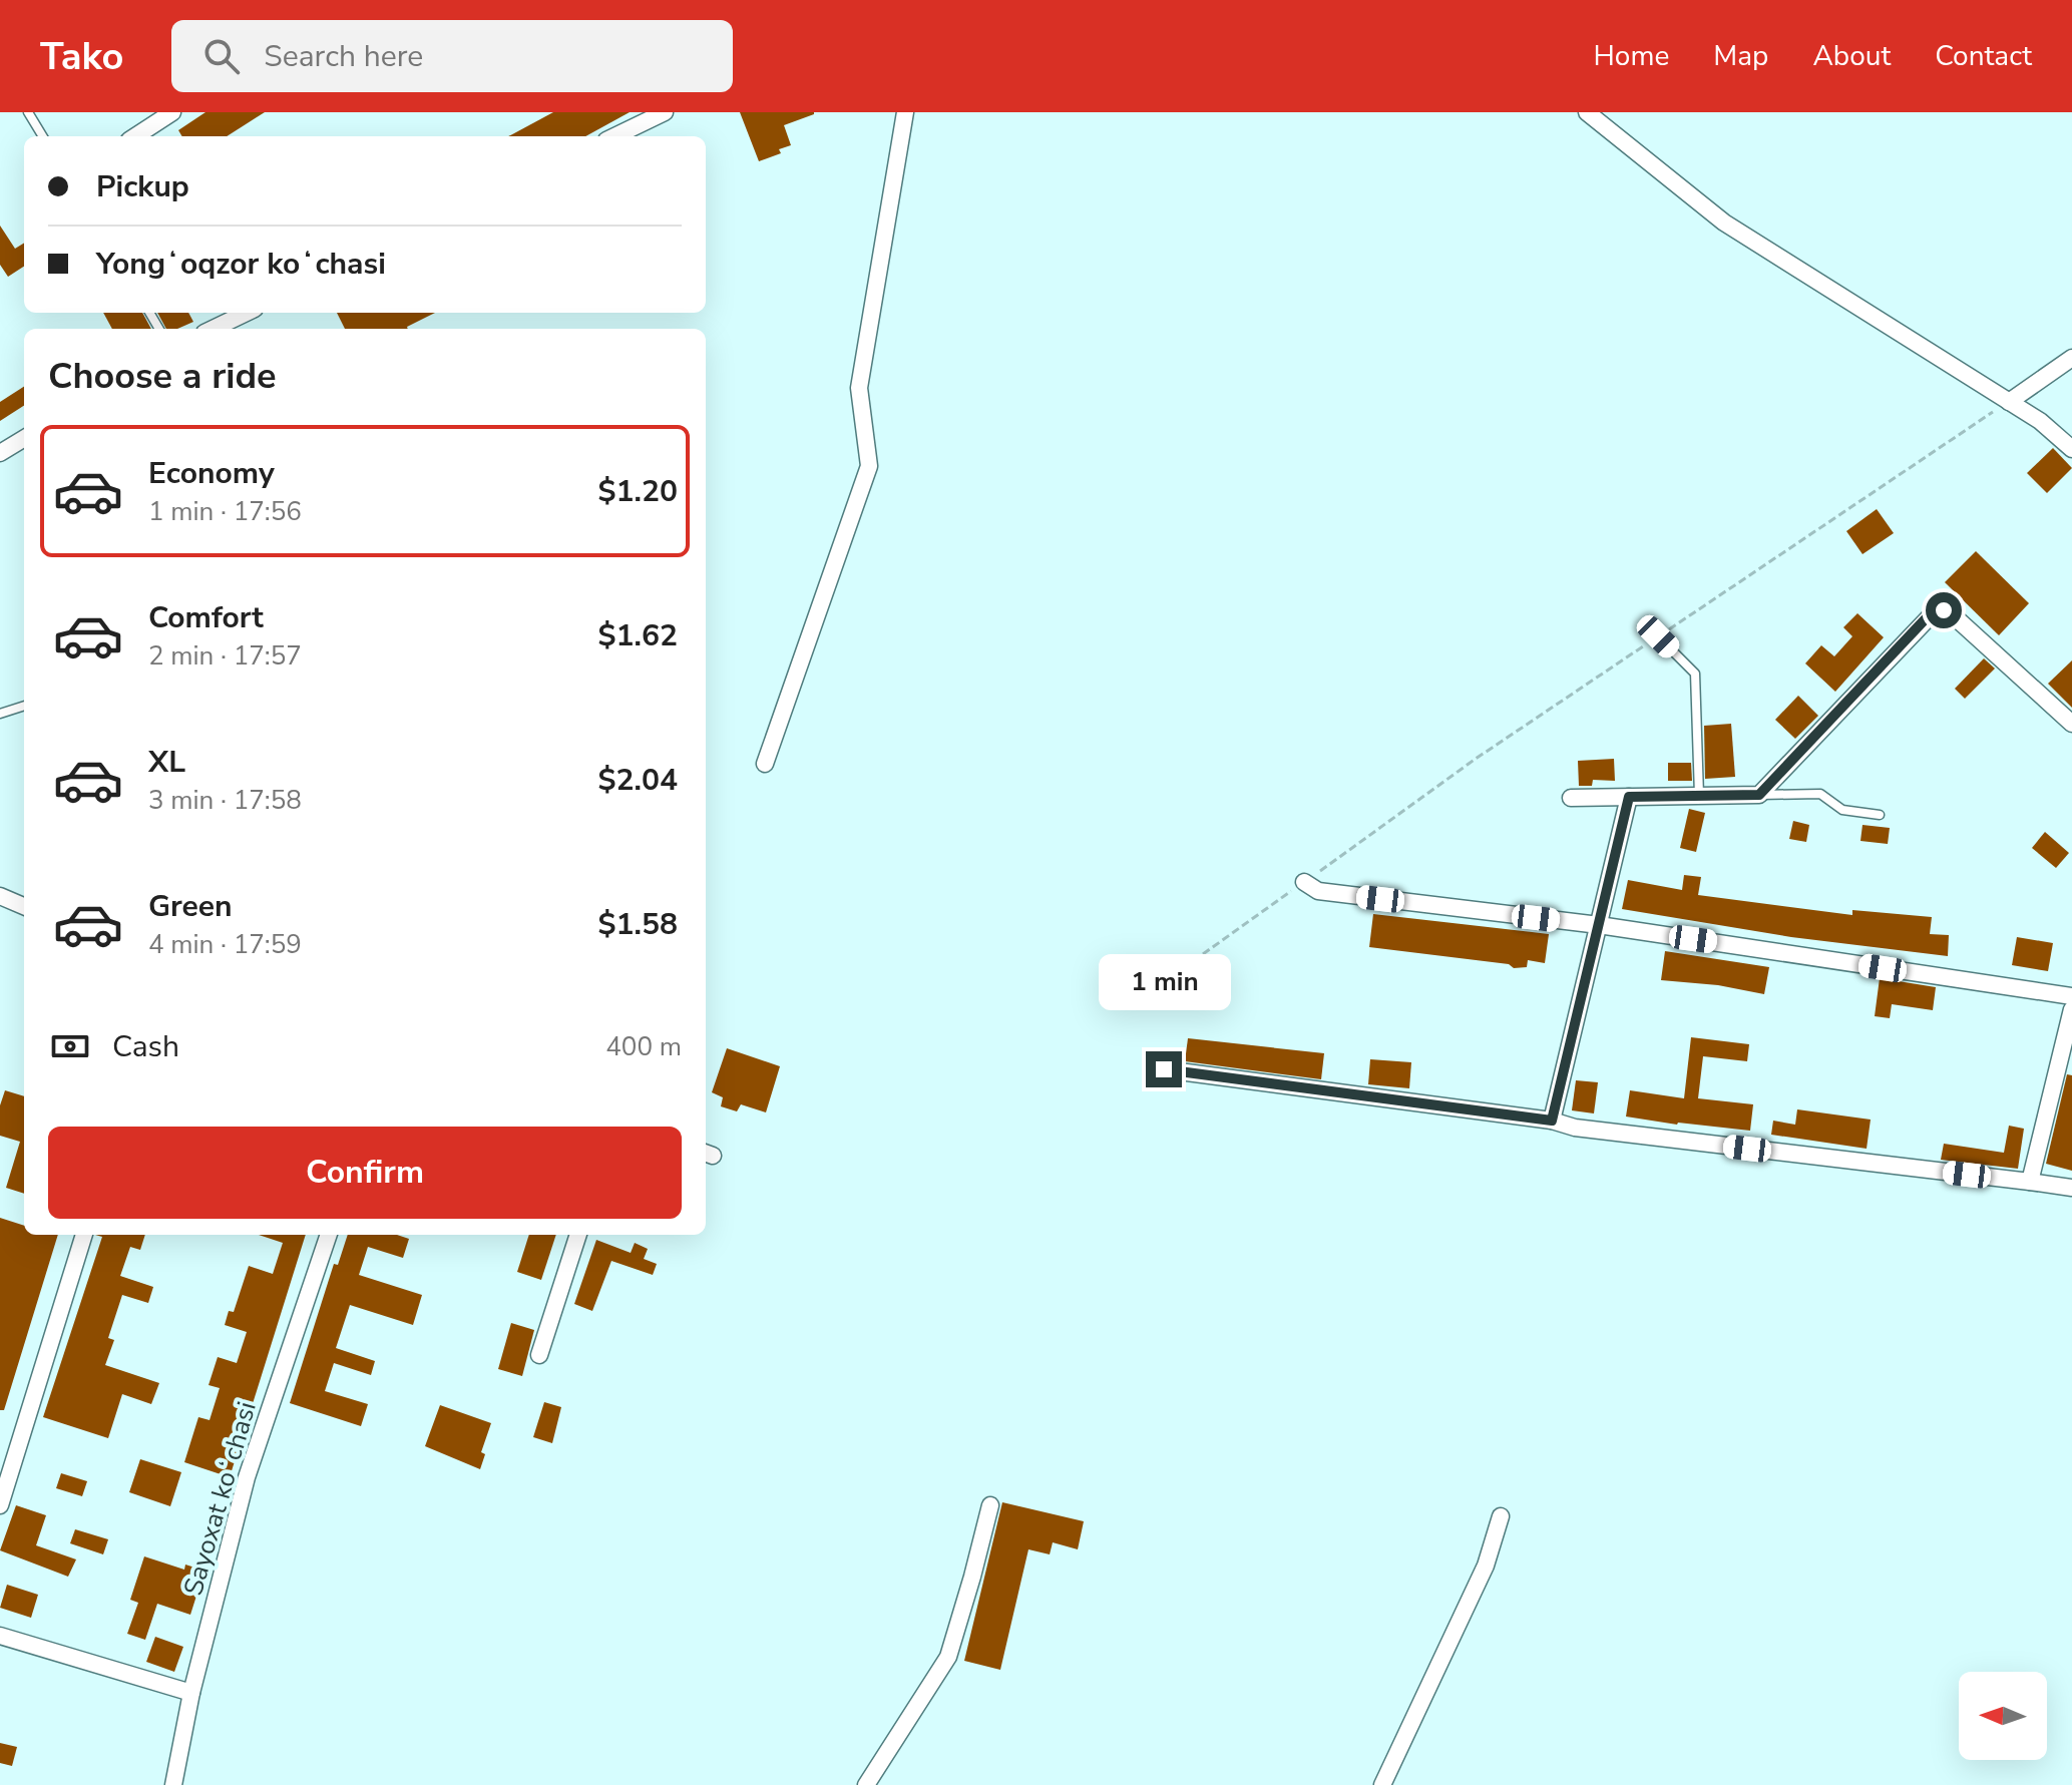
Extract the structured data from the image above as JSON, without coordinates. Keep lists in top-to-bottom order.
{
  "streets": {
    "street": ["Sayoxat koʻchasi"]
  },
  "north": "left",
  "page": {
    "header": "Tako",
    "search": "Search here",
    "nav": [
      "Home",
      "Map",
      "About",
      "Contact"
    ],
    "banner": ["Pickup", "Yongʻoqzor koʻchasi"],
    "heading": "Choose a ride",
    "list": [
      {
        "name": "Economy",
        "note": "1 min · 17:56",
        "value": "$1.20"
      },
      {
        "name": "Comfort",
        "note": "2 min · 17:57",
        "value": "$1.62"
      },
      {
        "name": "XL",
        "note": "3 min · 17:58",
        "value": "$2.04"
      },
      {
        "name": "Green",
        "note": "4 min · 17:59",
        "value": "$1.58"
      }
    ],
    "bubble": "1 min",
    "pay": ["Cash", "400 m"],
    "buttons": "Confirm"
  }
}
